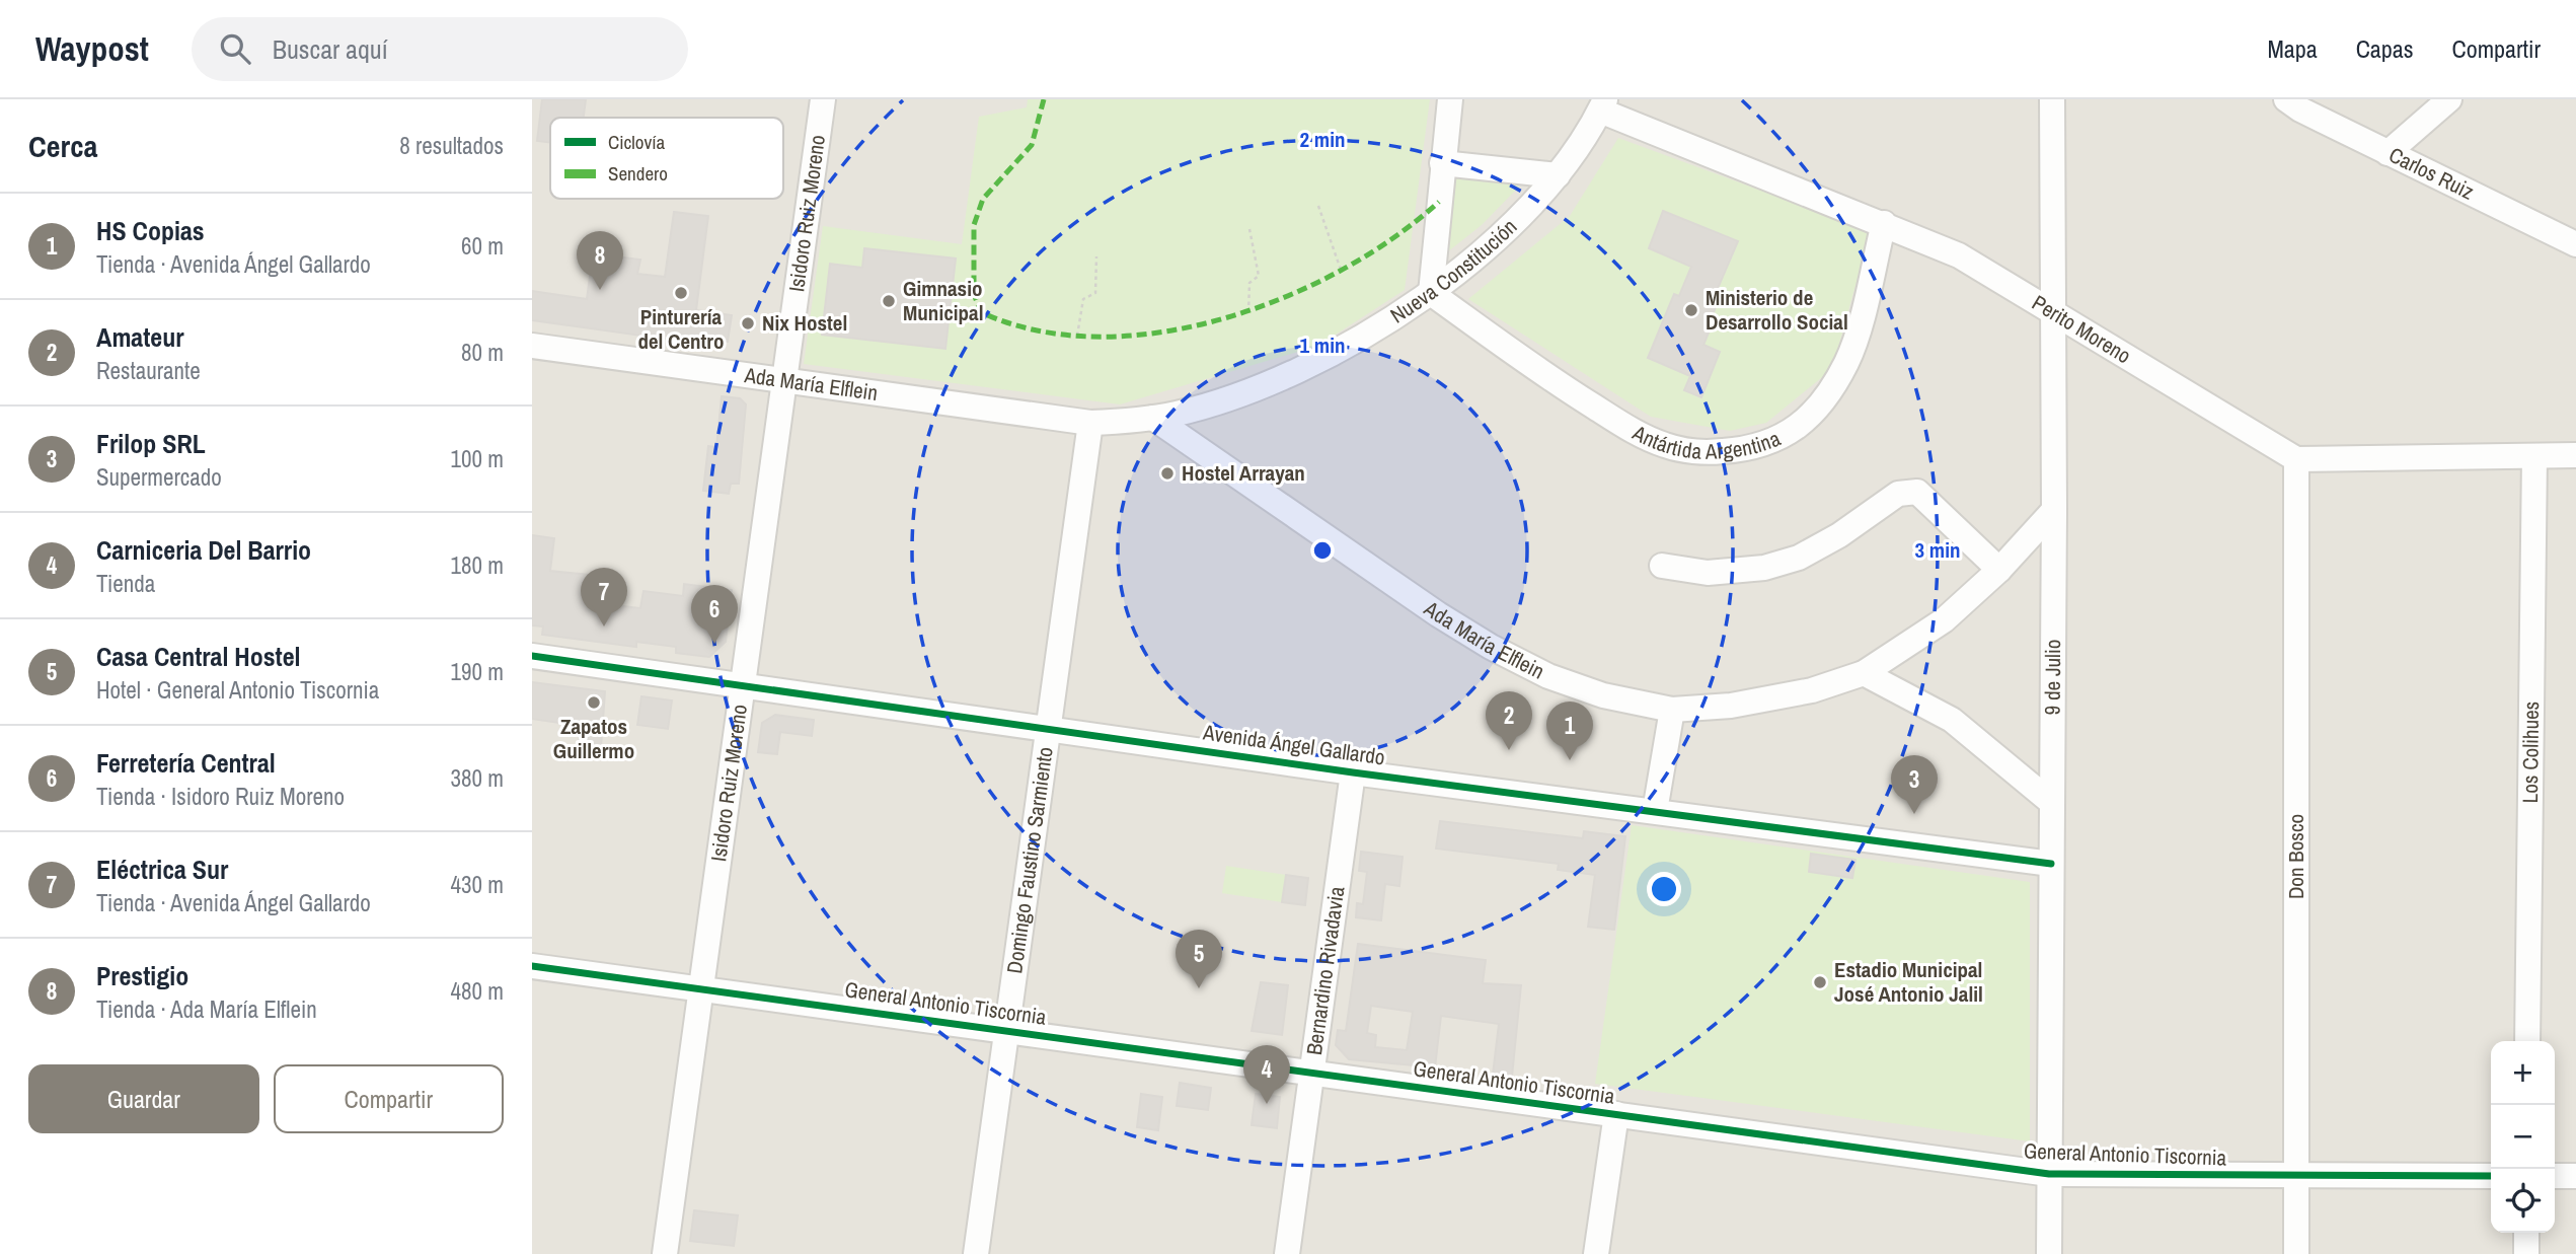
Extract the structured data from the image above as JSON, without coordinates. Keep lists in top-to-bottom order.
{
  "streets": {
    "street": [
      "Carlos Ruiz",
      "Isidoro Ruiz Moreno",
      "Nueva Constitución",
      "Perito Moreno",
      "Ada María Elflein",
      "Antártida Argentina",
      "9 de Julio",
      "Avenida Ángel Gallardo",
      "Los Colihues",
      "Don Bosco",
      "Domingo Faustino Sarmiento",
      "Bernardino Rivadavia",
      "General Antonio Tiscornia"
    ]
  },
  "crossings": [
    ["Isidoro Ruiz Moreno", "Ada María Elflein"],
    ["Isidoro Ruiz Moreno", "Avenida Ángel Gallardo"],
    ["Isidoro Ruiz Moreno", "General Antonio Tiscornia"],
    ["Nueva Constitución", "Perito Moreno"],
    ["Nueva Constitución", "Ada María Elflein"],
    ["Nueva Constitución", "Antártida Argentina"],
    ["Nueva Constitución", "Domingo Faustino Sarmiento"],
    ["Perito Moreno", "Antártida Argentina"],
    ["Perito Moreno", "9 de Julio"],
    ["Perito Moreno", "Don Bosco"],
    ["Ada María Elflein", "9 de Julio"],
    ["Ada María Elflein", "Domingo Faustino Sarmiento"],
    ["9 de Julio", "Avenida Ángel Gallardo"],
    ["9 de Julio", "General Antonio Tiscornia"],
    ["Avenida Ángel Gallardo", "Domingo Faustino Sarmiento"],
    ["Avenida Ángel Gallardo", "Bernardino Rivadavia"],
    ["Don Bosco", "General Antonio Tiscornia"],
    ["Domingo Faustino Sarmiento", "General Antonio Tiscornia"],
    ["Bernardino Rivadavia", "General Antonio Tiscornia"]
  ],
  "places": [
    "Pinturería del Centro",
    "Gimnasio Municipal",
    "Ministerio de Desarrollo Social",
    "Nix Hostel",
    "Hostel Arrayan",
    "Zapatos Guillermo",
    "Estadio Municipal José Antonio Jalil"
  ],
  "legend": ["Ciclovía", "Sendero"],
  "page": {
    "header": "Waypost",
    "search": "Buscar aquí",
    "nav": ["Mapa", "Capas", "Compartir"],
    "heading": ["Cerca", "8 resultados"],
    "list": [
      {
        "mark": "1",
        "name": "HS Copias",
        "note": "Tienda · Avenida Ángel Gallardo",
        "value": "60 m"
      },
      {
        "mark": "2",
        "name": "Amateur",
        "note": "Restaurante",
        "value": "80 m"
      },
      {
        "mark": "3",
        "name": "Frilop SRL",
        "note": "Supermercado",
        "value": "100 m"
      },
      {
        "mark": "4",
        "name": "Carniceria Del Barrio",
        "note": "Tienda",
        "value": "180 m"
      },
      {
        "mark": "5",
        "name": "Casa Central Hostel",
        "note": "Hotel · General Antonio Tiscornia",
        "value": "190 m"
      },
      {
        "mark": "6",
        "name": "Ferretería Central",
        "note": "Tienda · Isidoro Ruiz Moreno",
        "value": "380 m"
      },
      {
        "mark": "7",
        "name": "Eléctrica Sur",
        "note": "Tienda · Avenida Ángel Gallardo",
        "value": "430 m"
      },
      {
        "mark": "8",
        "name": "Prestigio",
        "note": "Tienda · Ada María Elflein",
        "value": "480 m"
      }
    ],
    "pins": [
      "8",
      "7",
      "6",
      "2",
      "1",
      "3",
      "5",
      "4"
    ],
    "map_buttons": ["+", "−"],
    "buttons": ["Guardar", "Compartir"]
  },
  "rings": ["2 min", "1 min", "3 min"]
}
